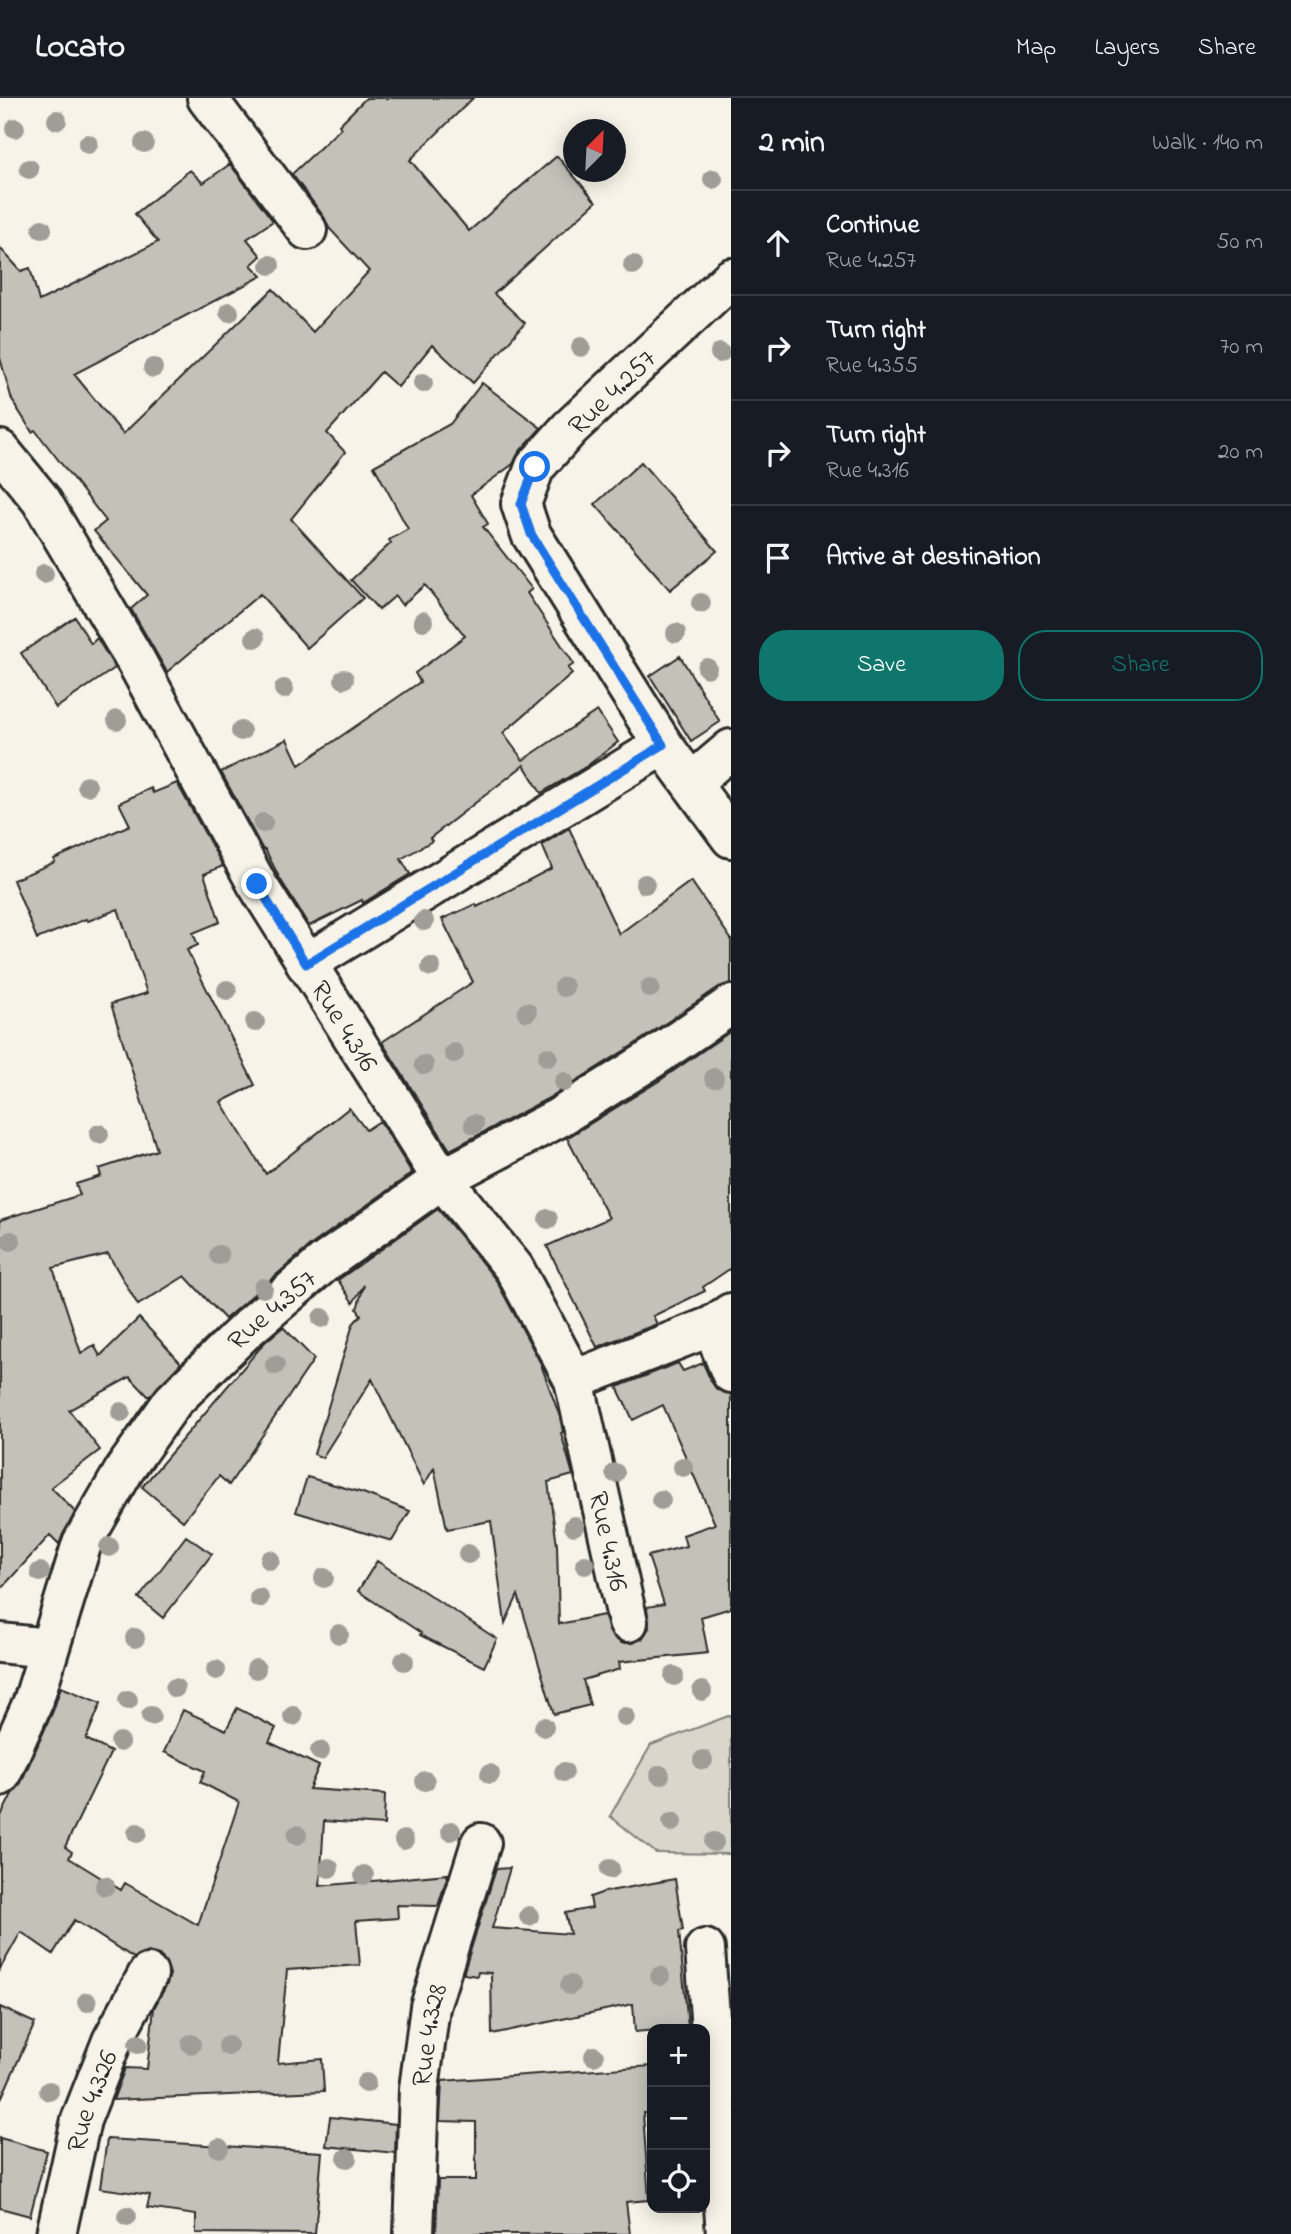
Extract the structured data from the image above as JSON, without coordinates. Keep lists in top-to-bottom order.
{
  "streets": {
    "street": [
      "Rue 4.257",
      "Rue 4.316",
      "Rue 4.357",
      "Rue 4.328",
      "Rue 4.326"
    ]
  },
  "crossings": [
    ["Rue 4.316", "Rue 4.357"]
  ],
  "north": "top right",
  "page": {
    "header": "Locato",
    "nav": ["Map", "Layers", "Share"],
    "heading": ["2 min", "Walk · 140 m"],
    "list": [
      ["Continue", "Rue 4.257", "50 m"],
      ["Turn right", "Rue 4.355", "70 m"],
      ["Turn right", "Rue 4.316", "20 m"],
      "Arrive at destination"
    ],
    "buttons": ["Save", "Share"],
    "map_buttons": ["+", "−"]
  }
}
